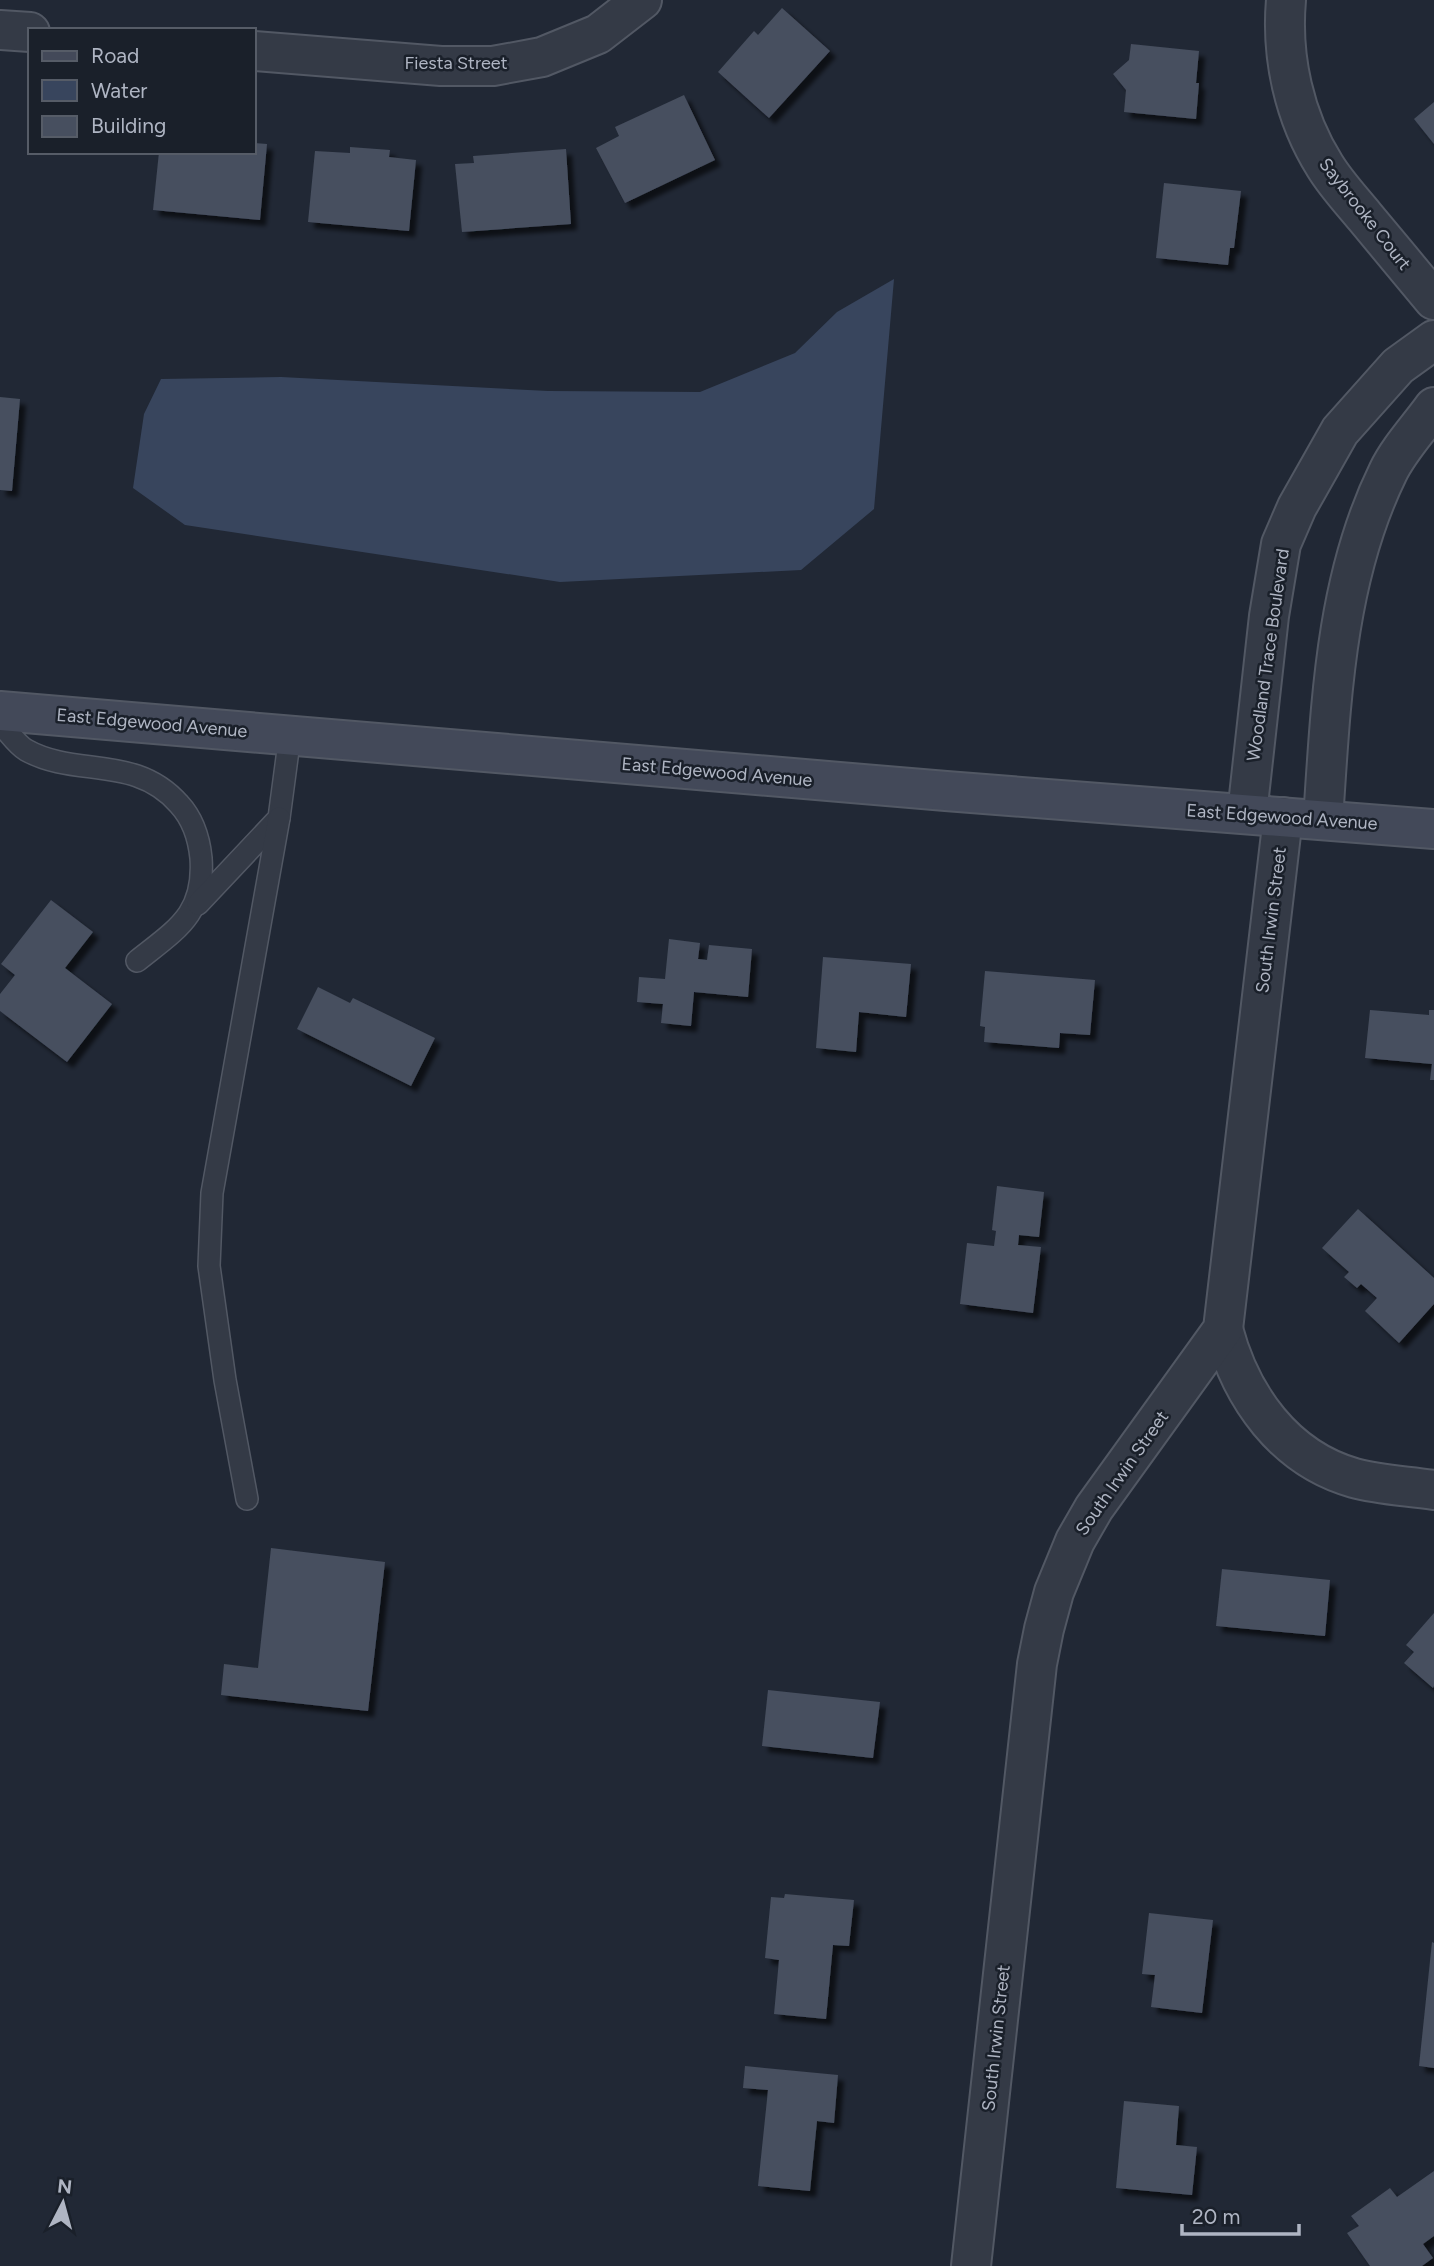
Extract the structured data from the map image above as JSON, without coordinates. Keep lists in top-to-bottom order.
{
  "streets": {
    "main road": ["East Edgewood Avenue"],
    "street": [
      "Fiesta Street",
      "Saybrooke Court",
      "Woodland Trace Boulevard",
      "South Irwin Street"
    ]
  },
  "crossings": [
    ["Woodland Trace Boulevard", "East Edgewood Avenue"],
    ["Woodland Trace Boulevard", "South Irwin Street"],
    ["East Edgewood Avenue", "South Irwin Street"]
  ],
  "legend": ["Road", "Water", "Building"],
  "scale_bar": "20 m",
  "north": "top"
}
